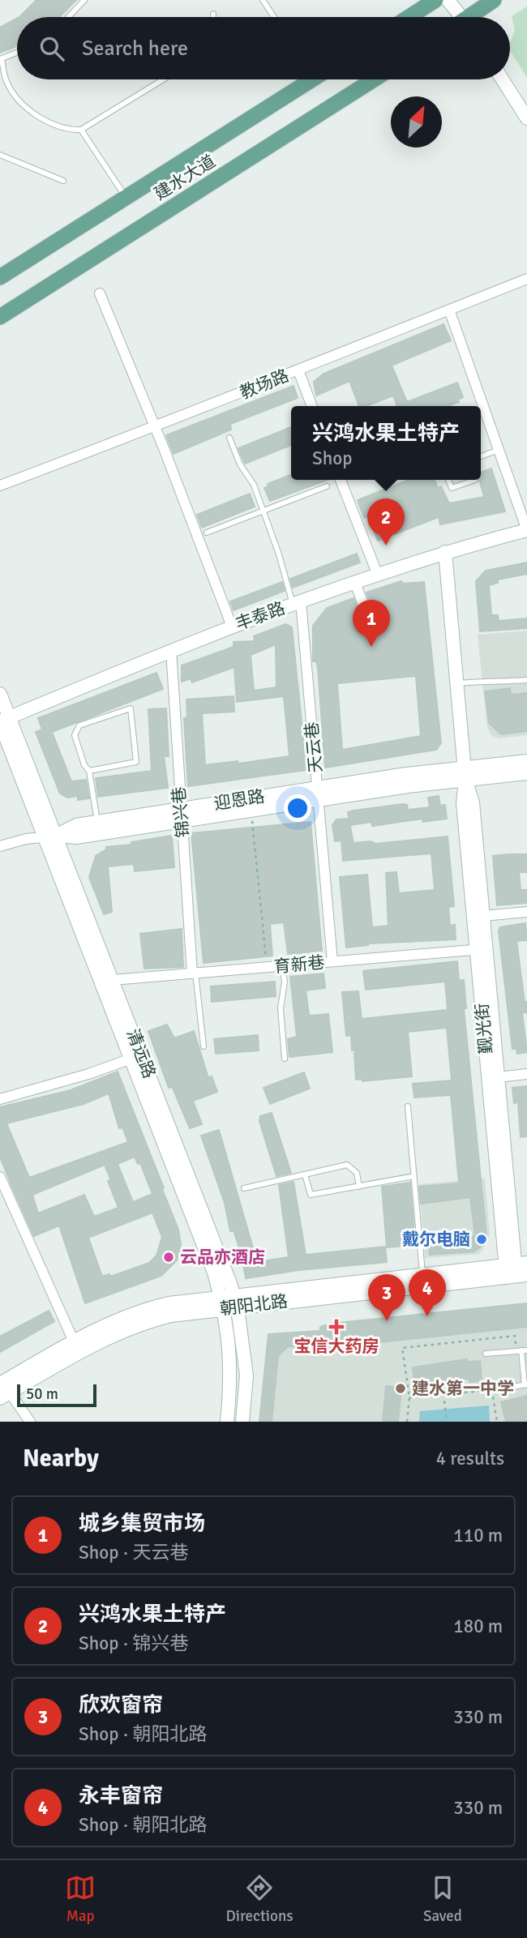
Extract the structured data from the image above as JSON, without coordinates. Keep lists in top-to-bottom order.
{
  "streets": {
    "main road": ["建水大道"],
    "street": [
      "教场路",
      "丰泰路",
      "天云巷",
      "迎恩路",
      "锦兴巷",
      "育新巷",
      "觐光街",
      "清远路",
      "朝阳北路"
    ]
  },
  "crossings": [
    ["丰泰路", "天云巷"],
    ["丰泰路", "锦兴巷"],
    ["丰泰路", "觐光街"],
    ["丰泰路", "清远路"],
    ["天云巷", "迎恩路"],
    ["天云巷", "育新巷"],
    ["迎恩路", "锦兴巷"],
    ["迎恩路", "觐光街"],
    ["迎恩路", "清远路"],
    ["锦兴巷", "育新巷"],
    ["育新巷", "觐光街"],
    ["育新巷", "清远路"],
    ["觐光街", "朝阳北路"],
    ["清远路", "朝阳北路"]
  ],
  "places": {
    "other": ["戴尔电脑", "云品亦酒店", "建水第一中学"],
    "health": ["宝信大药房"]
  },
  "scale_bar": "50 m",
  "north": "top right",
  "page": {
    "search": "Search here",
    "popup": ["兴鸿水果土特产", "Shop"],
    "pins": [
      "2",
      "1",
      "4",
      "3"
    ],
    "scale": "50 m",
    "heading": ["Nearby", "4 results"],
    "list": [
      {
        "mark": "1",
        "name": "城乡集贸市场",
        "note": "Shop · 天云巷",
        "value": "110 m"
      },
      {
        "mark": "2",
        "name": "兴鸿水果土特产",
        "note": "Shop · 锦兴巷",
        "value": "180 m"
      },
      {
        "mark": "3",
        "name": "欣欢窗帘",
        "note": "Shop · 朝阳北路",
        "value": "330 m"
      },
      {
        "mark": "4",
        "name": "永丰窗帘",
        "note": "Shop · 朝阳北路",
        "value": "330 m"
      }
    ],
    "nav": ["Map", "Directions", "Saved"]
  }
}
